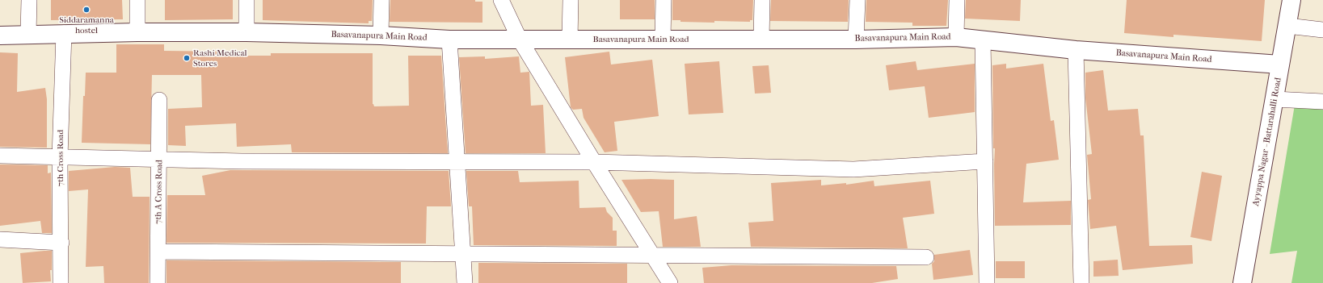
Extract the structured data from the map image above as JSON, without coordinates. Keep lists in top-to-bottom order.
{
  "streets": {
    "street": [
      "Basavanapura Main Road",
      "Ayyappa Nagar - Battarahalli Road",
      "7th Cross Road",
      "7th A Cross Road"
    ]
  },
  "crossings": [
    ["Basavanapura Main Road", "Ayyappa Nagar - Battarahalli Road"],
    ["Basavanapura Main Road", "7th Cross Road"]
  ],
  "places": ["Siddaramanna hostel", "Rashi Medical Stores"]
}
